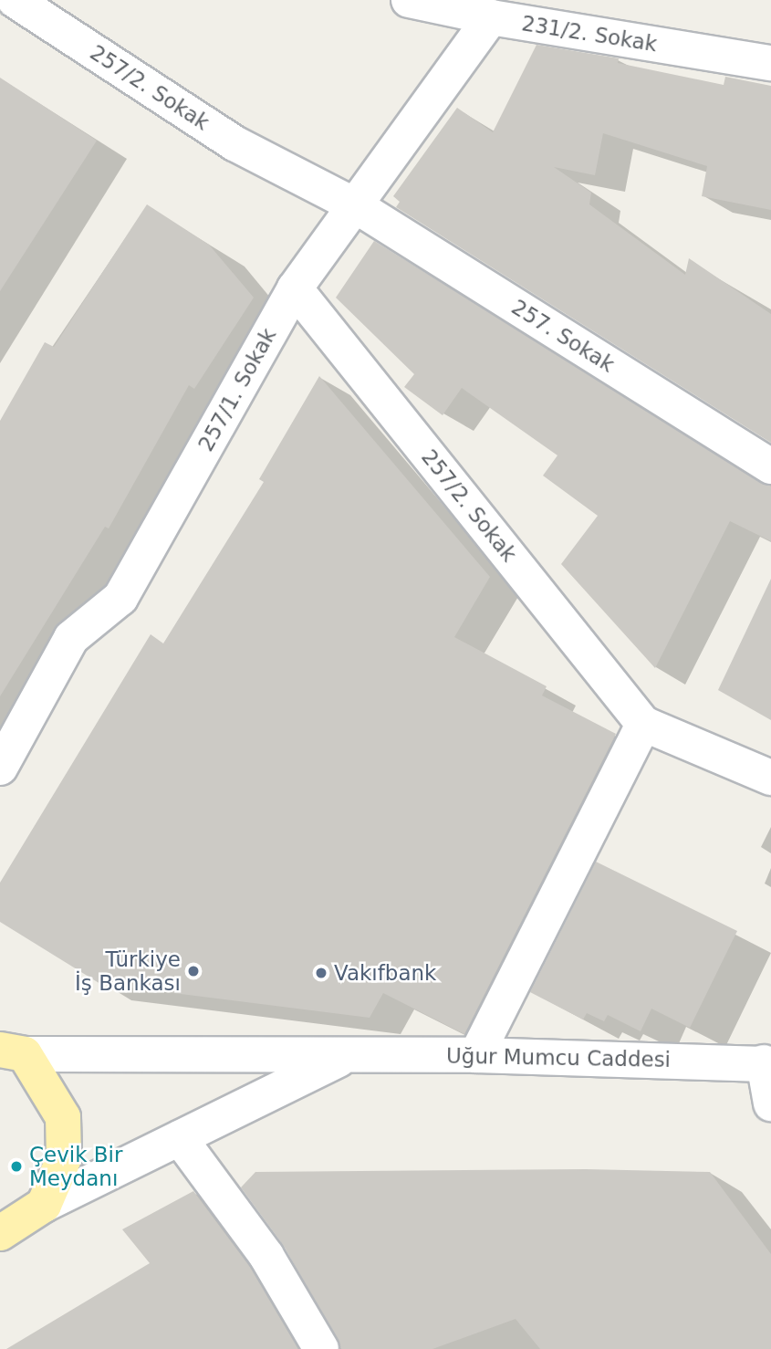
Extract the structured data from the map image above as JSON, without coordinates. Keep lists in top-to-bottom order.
{
  "streets": {
    "main road": ["Uğur Mumcu Caddesi"],
    "street": [
      "231/2. Sokak",
      "257/2. Sokak",
      "257. Sokak",
      "257/1. Sokak"
    ]
  },
  "crossings": [
    ["231/2. Sokak", "257/1. Sokak"],
    ["257/2. Sokak", "257. Sokak"],
    ["257/2. Sokak", "257/1. Sokak"],
    ["257. Sokak", "257/1. Sokak"]
  ],
  "places": ["Türkiye İş Bankası", "Vakıfbank", "Çevik Bir Meydanı"]
}
